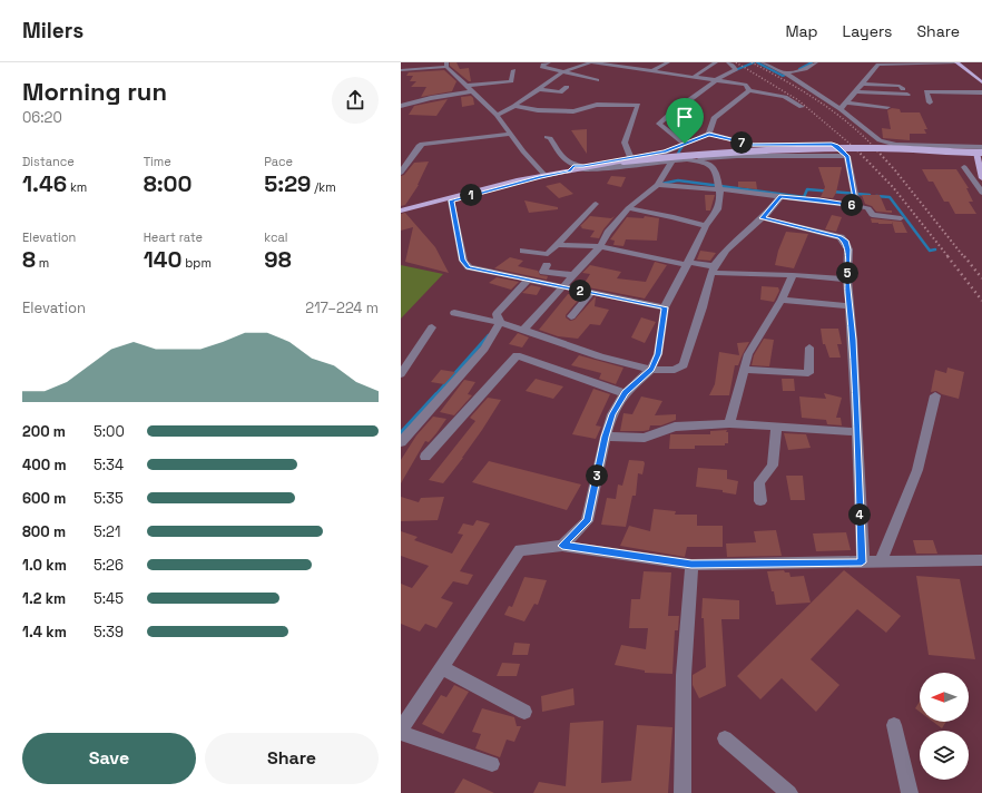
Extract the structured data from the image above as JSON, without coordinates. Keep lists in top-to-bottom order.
{
  "north": "left",
  "page": {
    "header": "Milers",
    "nav": ["Map", "Layers", "Share"],
    "heading": ["Morning run", "06:20"],
    "pins": [
      "7",
      "1",
      "6",
      "5",
      "2",
      "3",
      "4"
    ],
    "stats": [
      ["Distance", "1.46 km"],
      ["Time", "8:00"],
      ["Pace", "5:29 /km"],
      ["Elevation", "8 m"],
      ["Heart rate", "140 bpm"],
      ["kcal", "98"]
    ],
    "chart": ["Elevation", "217–224 m"],
    "list": [
      {
        "name": "200 m",
        "note": "5:00"
      },
      {
        "name": "400 m",
        "note": "5:34"
      },
      {
        "name": "600 m",
        "note": "5:35"
      },
      {
        "name": "800 m",
        "note": "5:21"
      },
      {
        "name": "1.0 km",
        "note": "5:26"
      },
      {
        "name": "1.2 km",
        "note": "5:45"
      },
      {
        "name": "1.4 km",
        "note": "5:39"
      }
    ],
    "buttons": ["Save", "Share"]
  }
}
